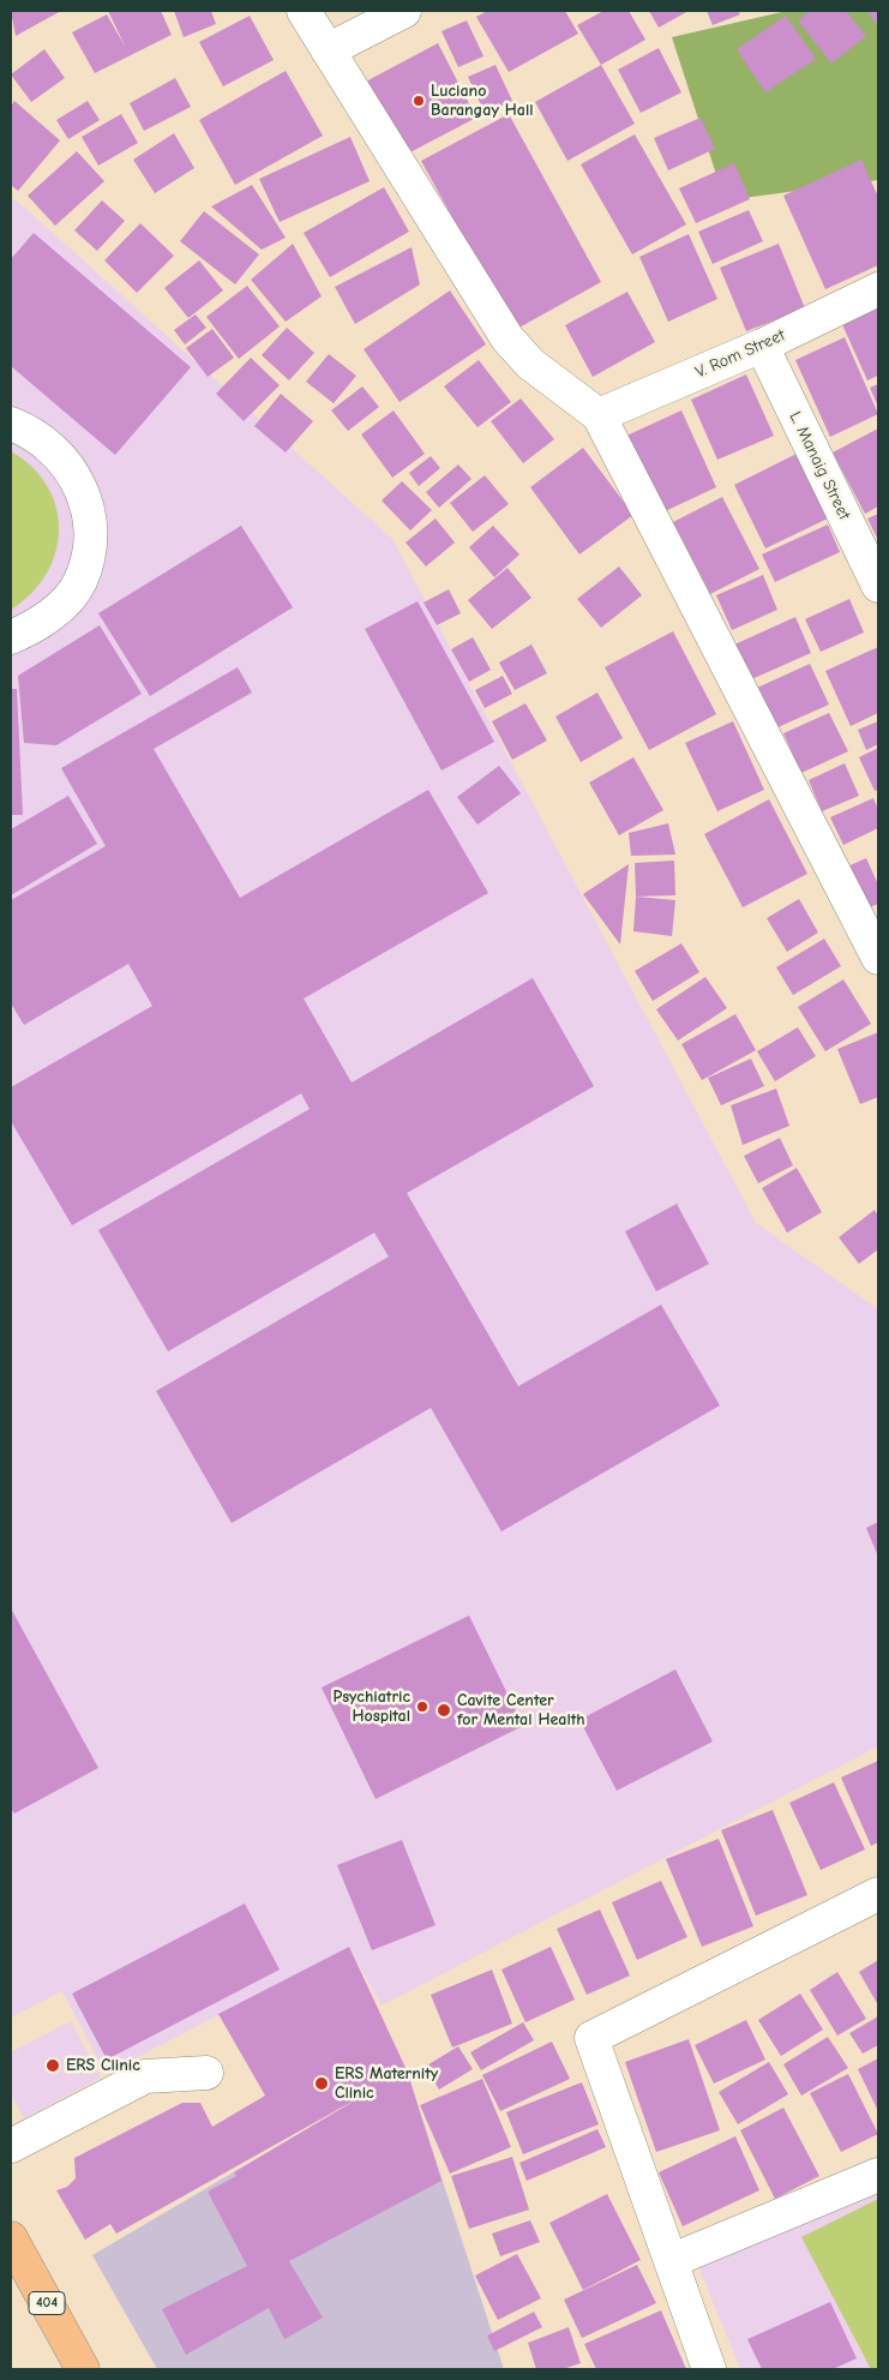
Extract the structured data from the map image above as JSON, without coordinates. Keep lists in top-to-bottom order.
{
  "streets": {
    "main road": ["404"],
    "street": ["V. Rom Street", "L. Manaig Street"]
  },
  "crossings": [
    ["V. Rom Street", "L. Manaig Street"]
  ],
  "places": [
    "Luciano Barangay Hall",
    "Psychiatric Hospital",
    "Cavite Center for Mental Health",
    "ERS Clinic",
    "ERS Maternity Clinic"
  ]
}
